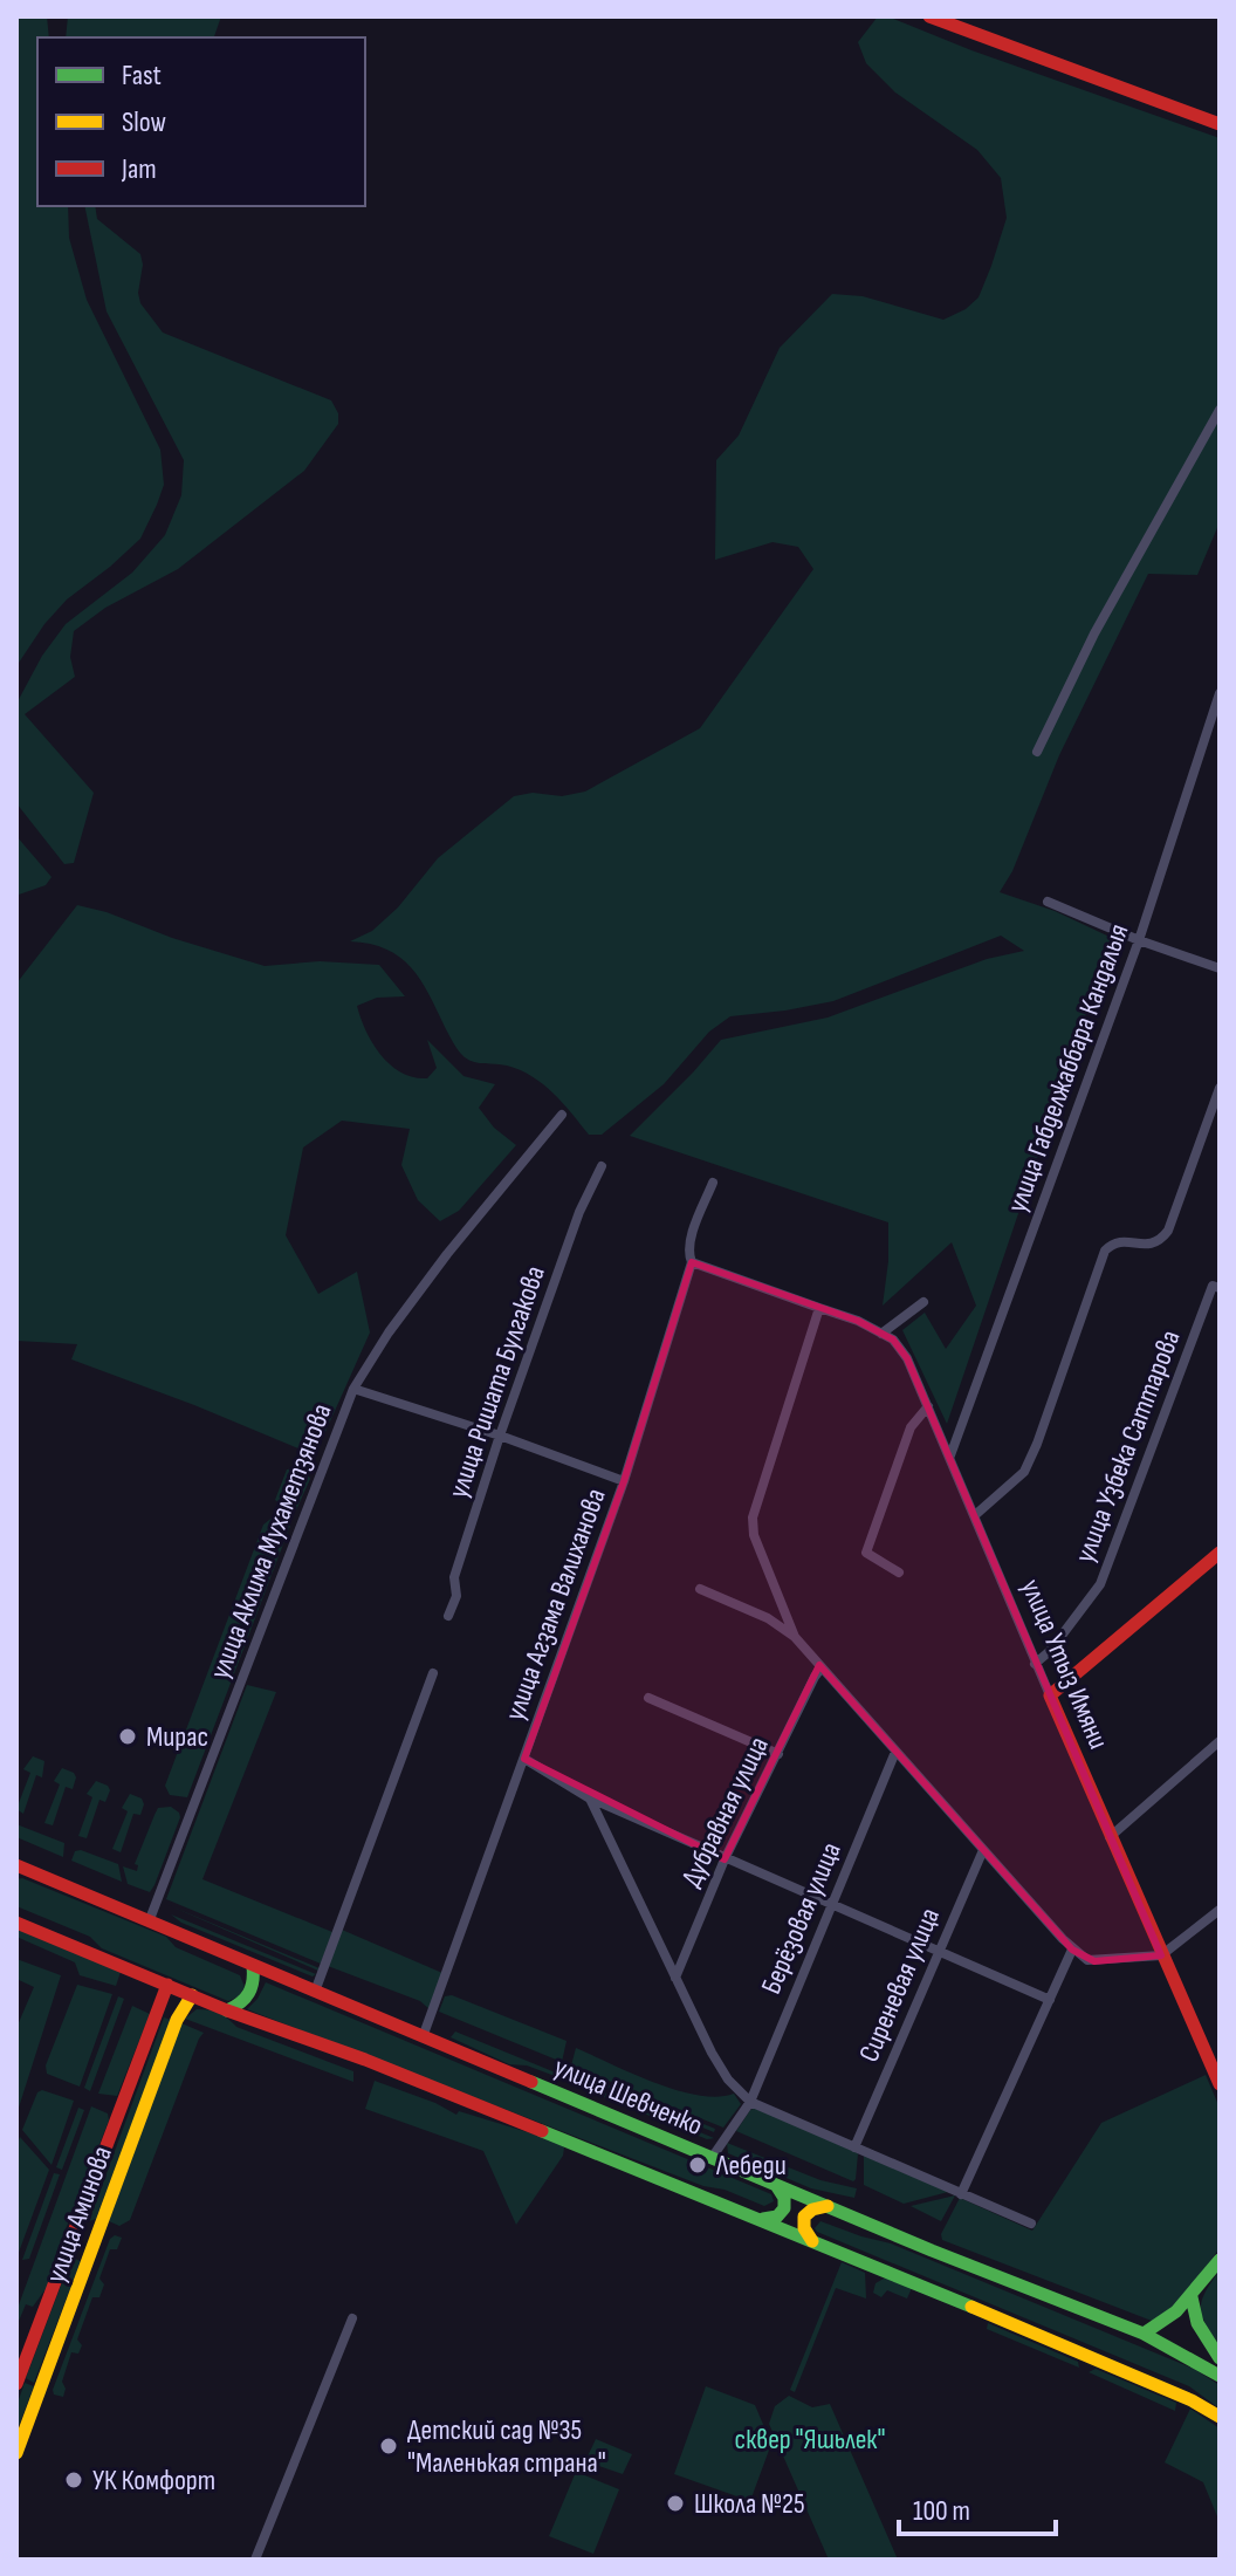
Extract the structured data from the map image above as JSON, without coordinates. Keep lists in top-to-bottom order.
{
  "streets": {
    "main road": ["улица Утыз Имяни", "улица Шевченко", "улица Аминова"],
    "street": [
      "улица Габделжаббара Кандалыя",
      "улица Ришата Булгакова",
      "улица Узбека Саттарова",
      "улица Аклима Мухаметзянова",
      "улица Агзама Валиханова",
      "Дубравная улица",
      "Берёзовая улица",
      "Сиреневая улица"
    ]
  },
  "crossings": [
    ["улица Габделжаббара Кандалыя", "улица Утыз Имяни"],
    ["улица Узбека Саттарова", "улица Утыз Имяни"],
    ["улица Аклима Мухаметзянова", "улица Шевченко"],
    ["улица Агзама Валиханова", "улица Утыз Имяни"],
    ["улица Агзама Валиханова", "улица Шевченко"],
    ["Берёзовая улица", "улица Шевченко"]
  ],
  "parks": ["сквер \"Яшьлек\""],
  "places": [
    "Мирас",
    "Лебеди",
    "Детский сад №35 \"Маленькая страна\"",
    "УК Комфорт",
    "Школа №25"
  ],
  "legend": ["Fast", "Slow", "Jam"],
  "scale_bar": "100 m"
}
